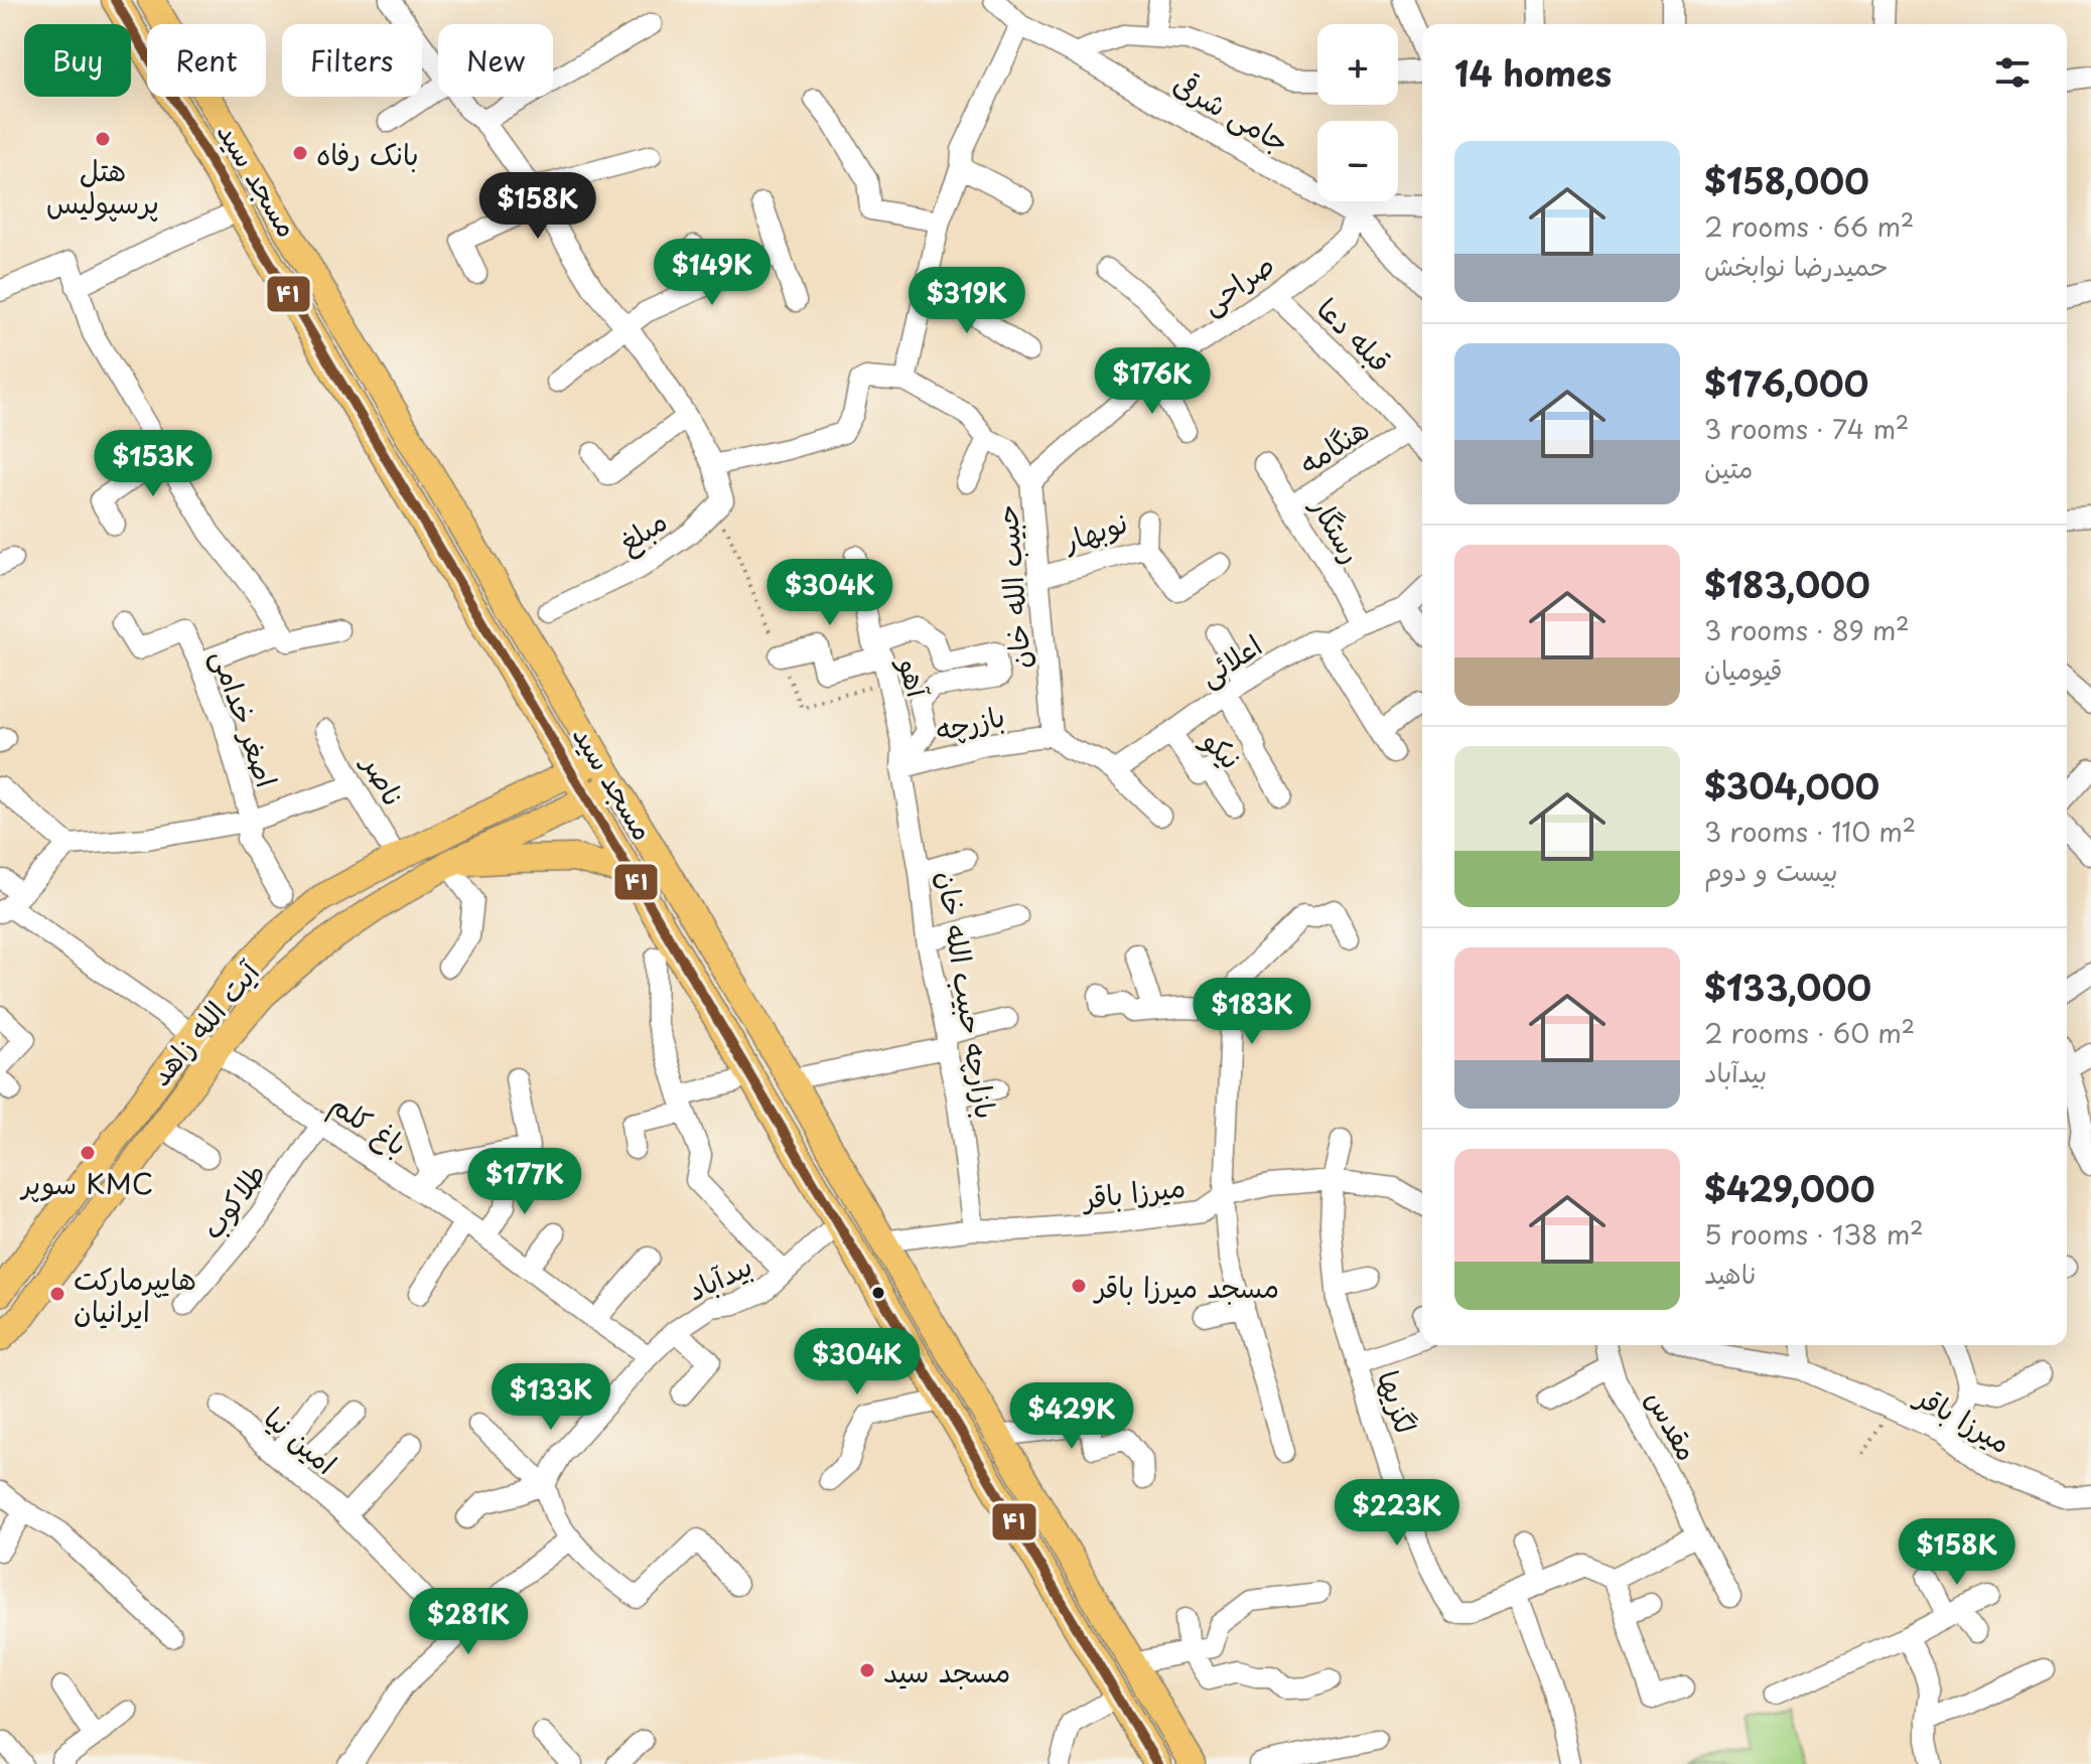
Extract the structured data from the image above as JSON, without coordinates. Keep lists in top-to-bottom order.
{
  "streets": {
    "main road": ["مسجد سید", "آیت الله زاهد"],
    "street": [
      "جامی شرقی",
      "صراحی",
      "قبله دعا",
      "هنگامه",
      "رستگار",
      "مبلغ",
      "نوبهار",
      "حبیب الله خان",
      "اعلائی",
      "آهو",
      "اصغر خدامی",
      "بازرچه",
      "نیکو",
      "ناصر",
      "بازارچه حبیب الله خان",
      "باغ کلم",
      "میرزا باقر",
      "طلاکوب",
      "بیدآباد",
      "لگزیها",
      "مقدس",
      "امین نیا"
    ]
  },
  "crossings": [
    ["جامی شرقی", "صراحی"],
    ["مسجد سید", "آیت الله زاهد"],
    ["مسجد سید", "میرزا باقر"],
    ["مسجد سید", "بیدآباد"],
    ["صراحی", "قبله دعا"],
    ["صراحی", "حبیب الله خان"],
    ["قبله دعا", "هنگامه"],
    ["هنگامه", "رستگار"],
    ["رستگار", "اعلائی"],
    ["نوبهار", "حبیب الله خان"],
    ["حبیب الله خان", "بازرچه"],
    ["اعلائی", "نیکو"],
    ["آهو", "بازرچه"],
    ["آهو", "بازارچه حبیب الله خان"],
    ["بازرچه", "بازارچه حبیب الله خان"],
    ["ناصر", "آیت الله زاهد"],
    ["بازارچه حبیب الله خان", "میرزا باقر"],
    ["آیت الله زاهد", "باغ کلم"],
    ["باغ کلم", "طلاکوب"],
    ["باغ کلم", "بیدآباد"],
    ["میرزا باقر", "لگزیها"]
  ],
  "places": [
    "هتل پرسپولیس",
    "بانک رفاه",
    "سوپر KMC",
    "مسجد میرزا باقر",
    "هایپرمارکت ایرانیان",
    "مسجد سید"
  ],
  "lines": ["transit line ۴۱"],
  "page": {
    "map_buttons": ["+", "−"],
    "chip": [
      "Buy",
      "Rent",
      "Filters",
      "New"
    ],
    "heading": "14 homes",
    "list": [
      {
        "name": "$158,000",
        "note": "2 rooms · 66 m² · حمیدرضا نوابخش"
      },
      {
        "name": "$176,000",
        "note": "3 rooms · 74 m² · متین"
      },
      {
        "name": "$183,000",
        "note": "3 rooms · 89 m² · قیومیان"
      },
      {
        "name": "$304,000",
        "note": "3 rooms · 110 m² · بیست و دوم"
      },
      {
        "name": "$133,000",
        "note": "2 rooms · 60 m² · بیدآباد"
      },
      {
        "name": "$429,000",
        "note": "5 rooms · 138 m² · ناهید"
      }
    ],
    "price": [
      "$158K",
      "$149K",
      "$319K",
      "$176K",
      "$153K",
      "$304K",
      "$183K",
      "$177K",
      "$304K",
      "$133K",
      "$429K",
      "$223K",
      "$158K",
      "$281K"
    ]
  }
}
